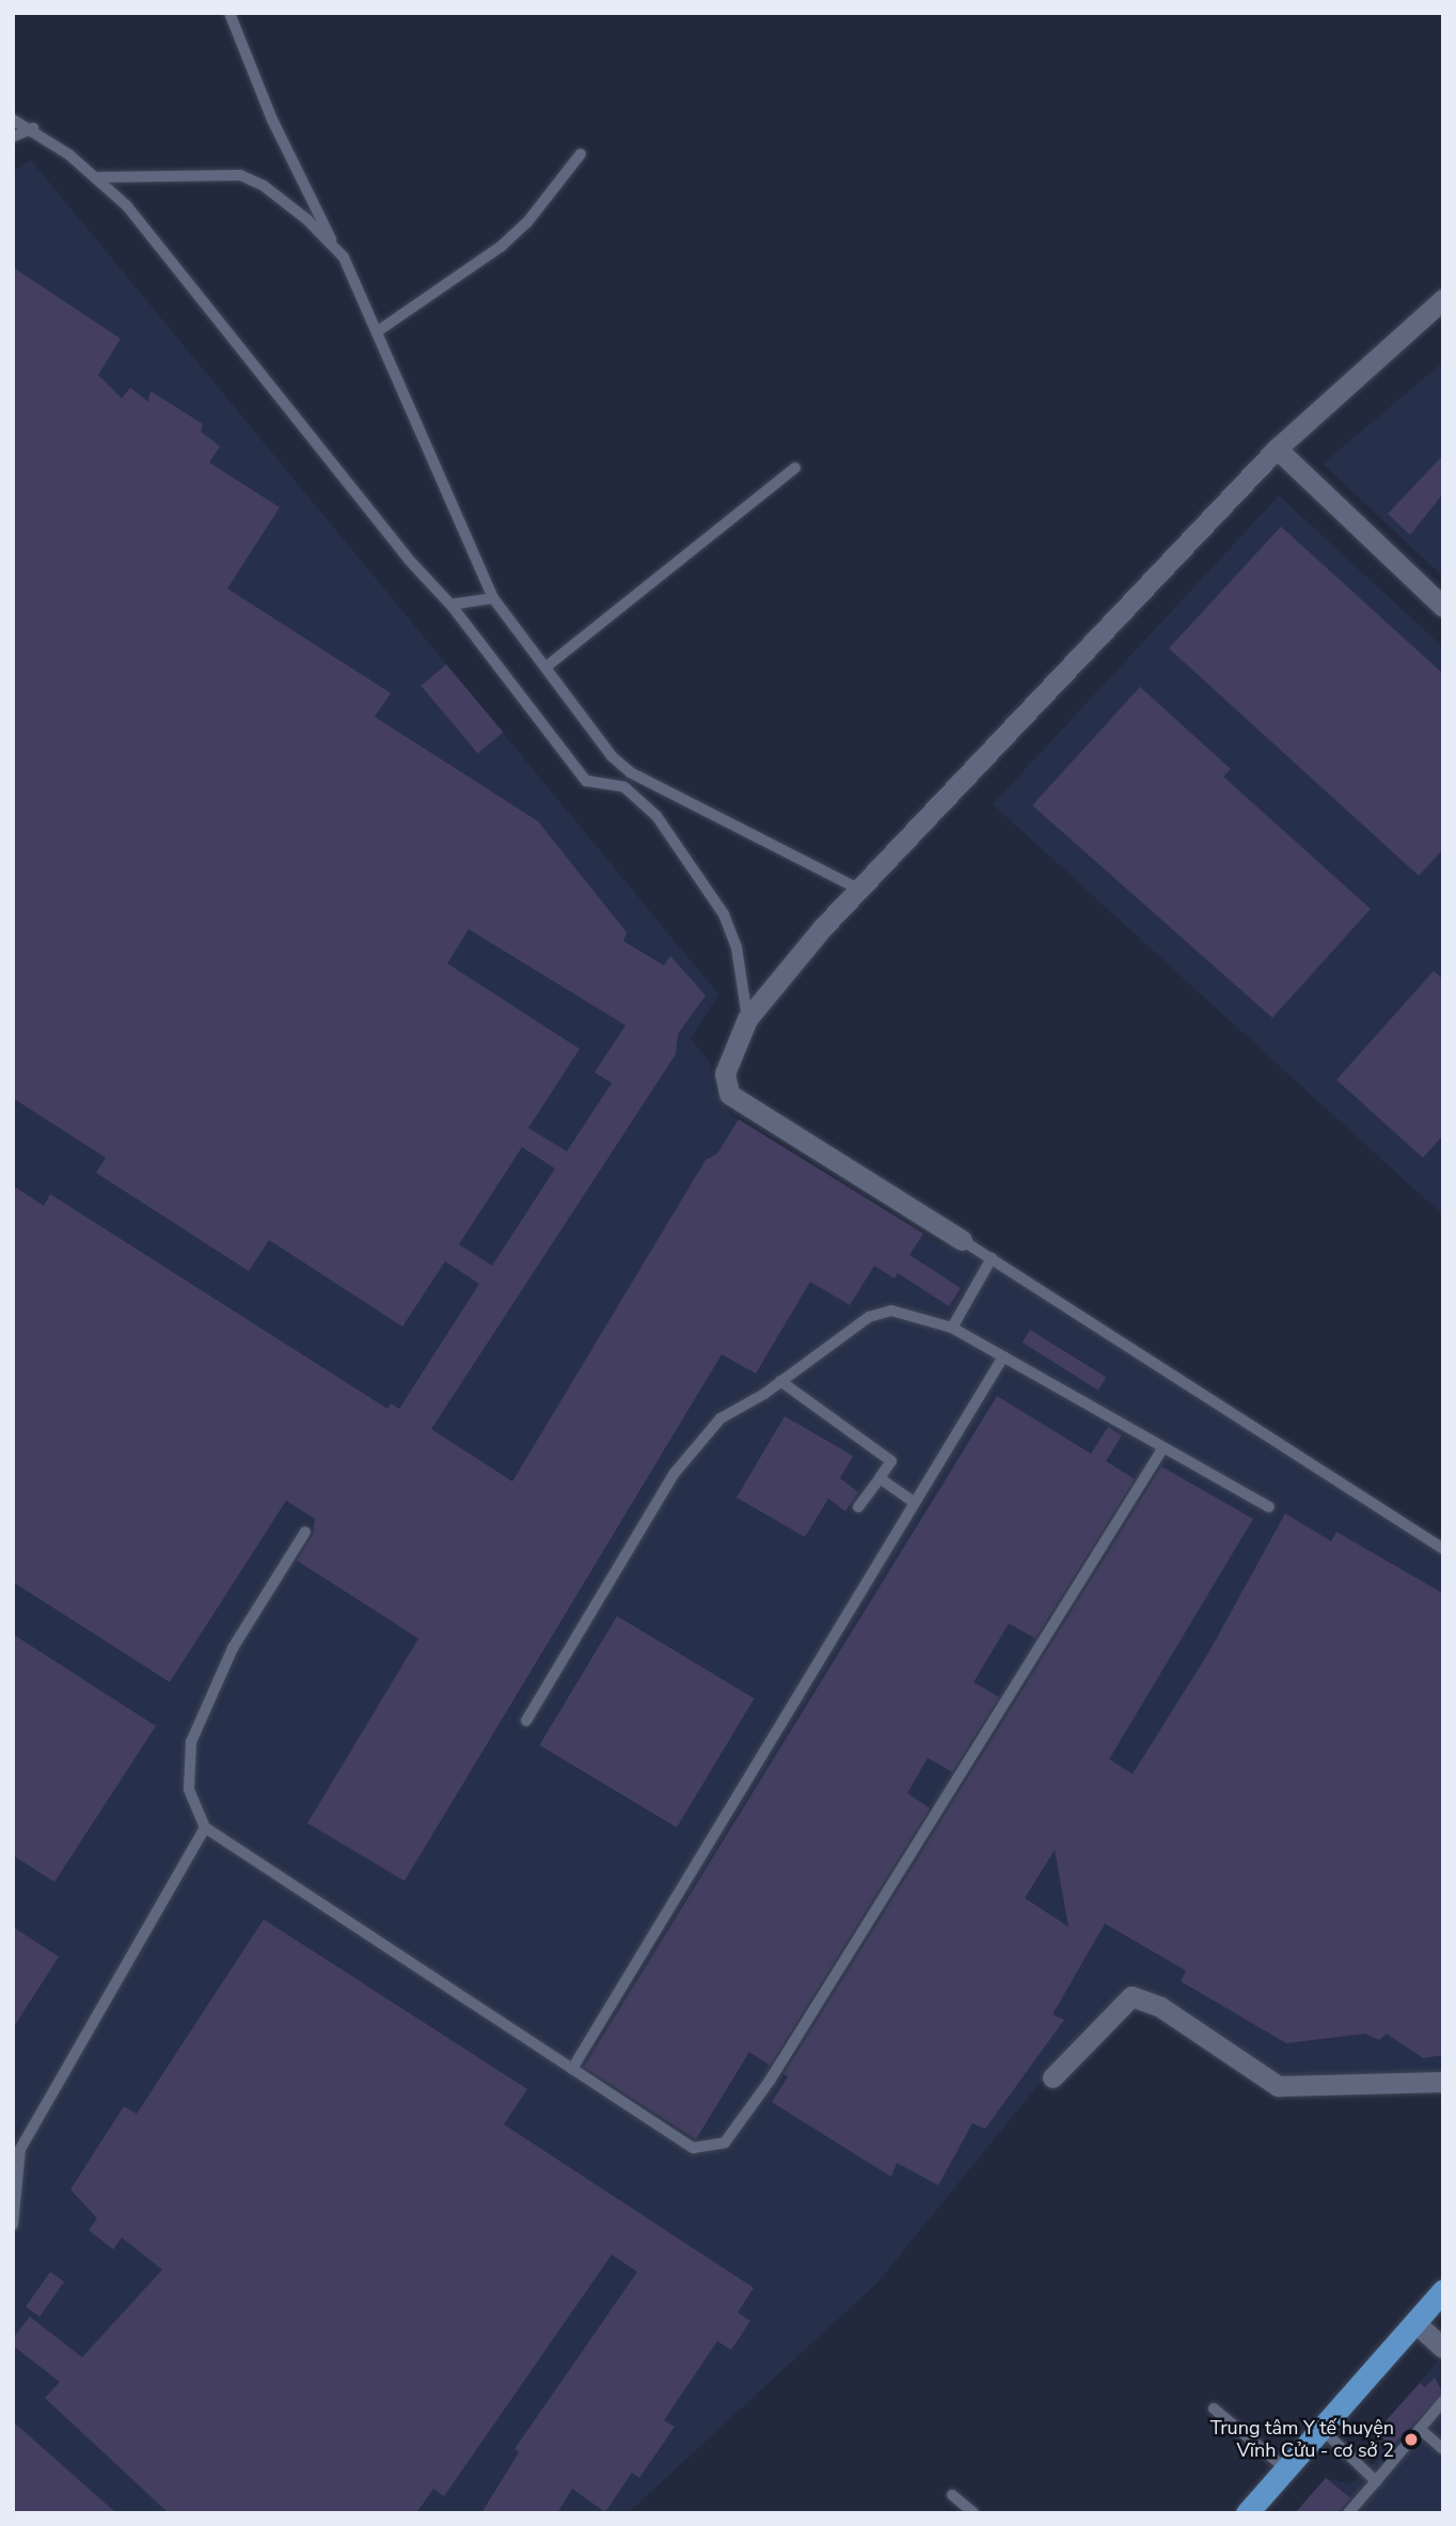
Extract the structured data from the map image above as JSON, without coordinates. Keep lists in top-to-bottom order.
{
  "places": ["Trung tâm Y tế huyện Vĩnh Cửu - cơ sở 2"]
}
